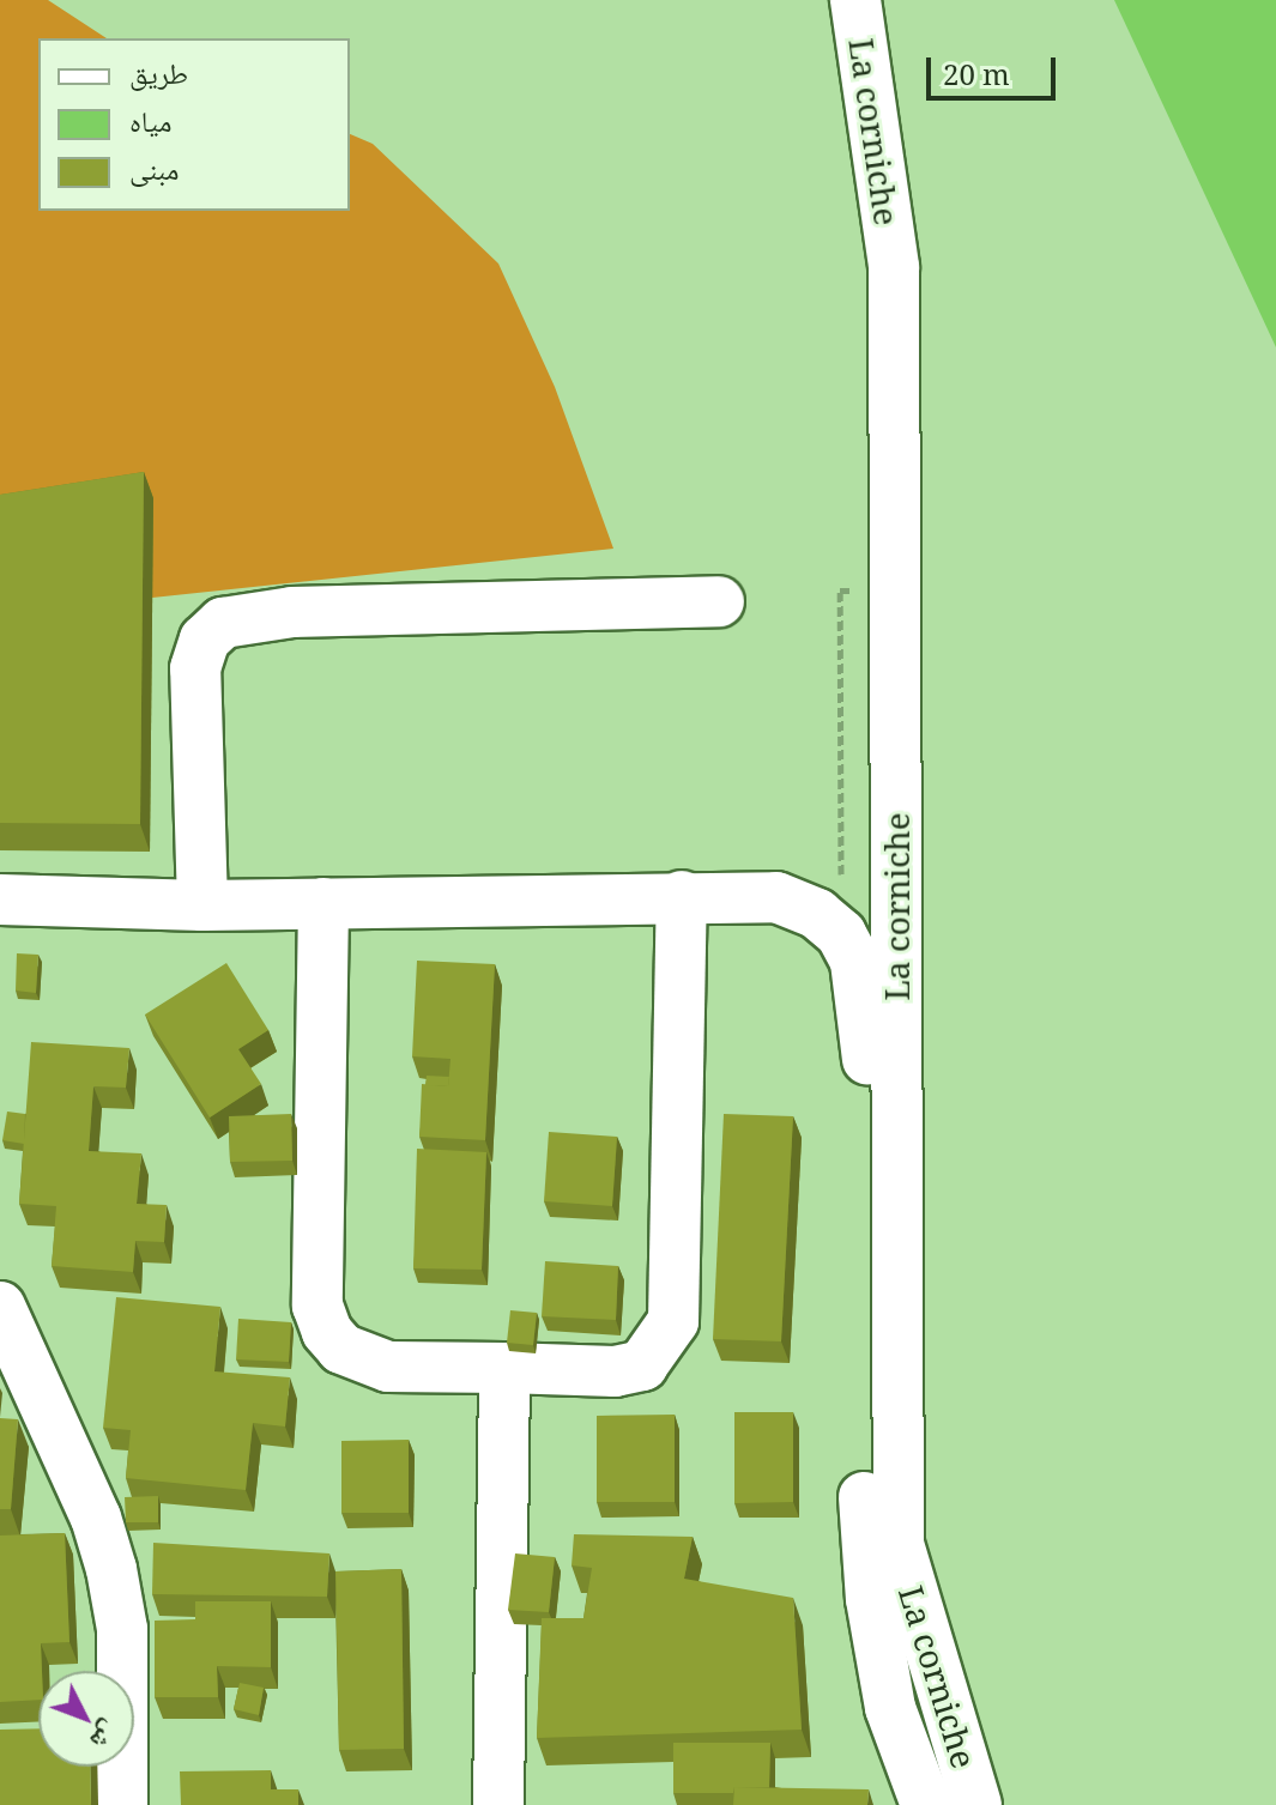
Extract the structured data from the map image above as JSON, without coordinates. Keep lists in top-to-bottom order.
{
  "streets": {
    "street": ["La corniche"]
  },
  "legend": ["طريق", "مياه", "مبنى"],
  "scale_bar": "20 m",
  "north": "bottom right"
}
